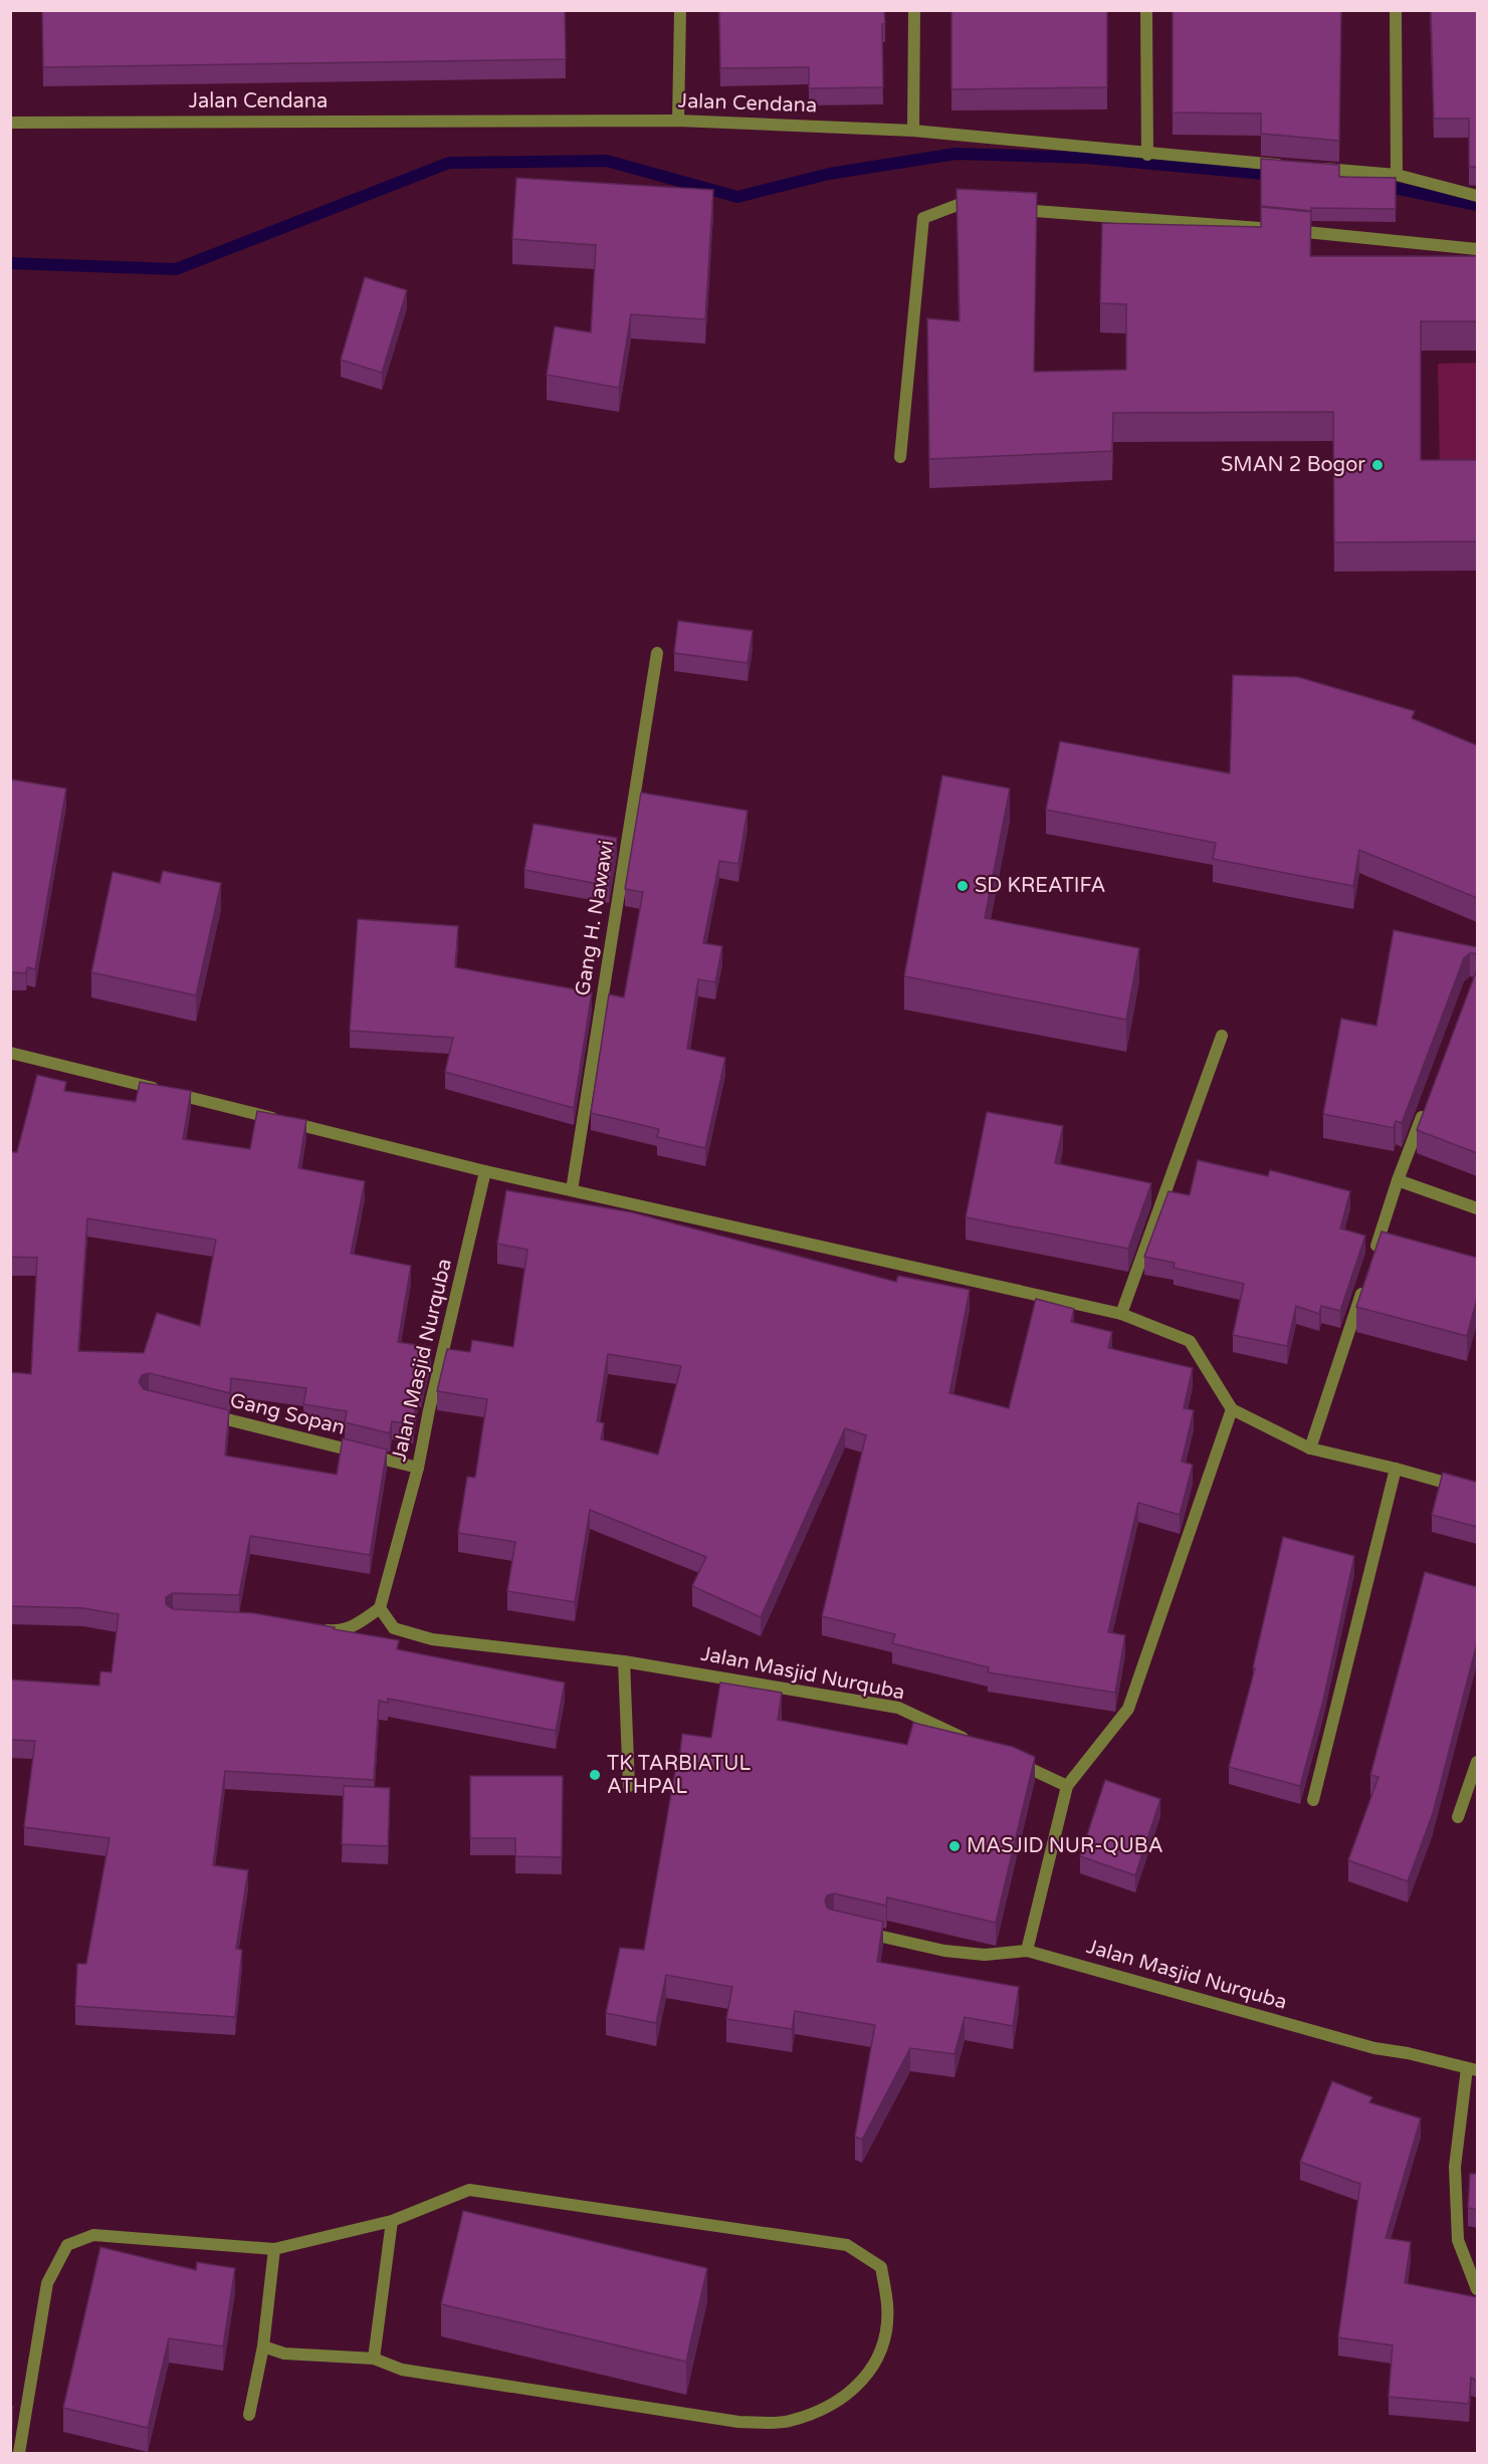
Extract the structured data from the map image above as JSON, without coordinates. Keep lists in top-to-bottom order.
{
  "streets": {
    "street": [
      "Jalan Cendana",
      "Gang H. Nawawi",
      "Jalan Masjid Nurquba",
      "Gang Sopan"
    ]
  },
  "crossings": [
    ["Jalan Masjid Nurquba", "Gang Sopan"]
  ],
  "places": [
    "SMAN 2 Bogor",
    "SD KREATIFA",
    "TK TARBIATUL ATHPAL",
    "MASJID NUR-QUBA"
  ]
}
